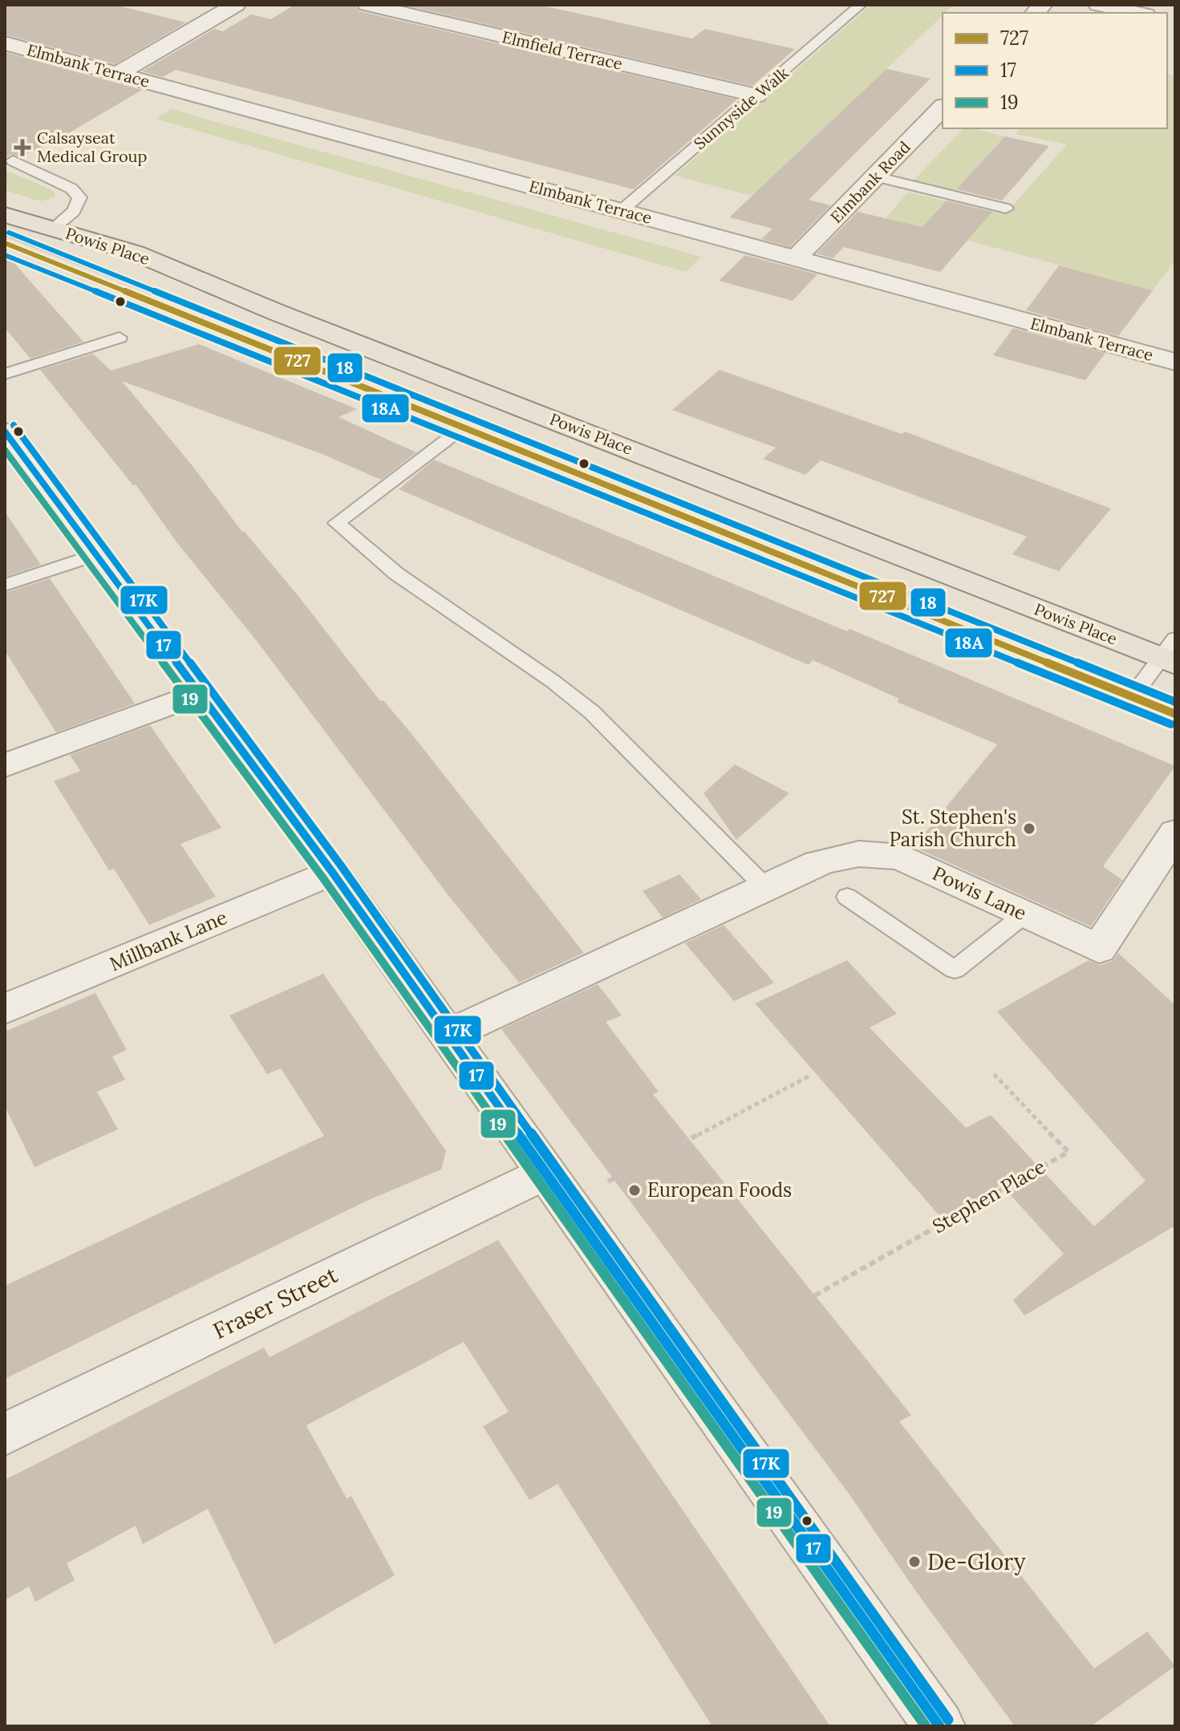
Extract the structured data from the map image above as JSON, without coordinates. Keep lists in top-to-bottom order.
{
  "streets": {
    "main road": ["Powis Place"],
    "street": [
      "Elmfield Terrace",
      "Elmbank Terrace",
      "Elmbank Road",
      "Powis Lane",
      "Millbank Lane",
      "Fraser Street"
    ],
    "lane": ["Sunnyside Walk"],
    "path": ["Stephen Place"]
  },
  "crossings": [
    ["Elmfield Terrace", "Sunnyside Walk"],
    ["Elmbank Terrace", "Sunnyside Walk"],
    ["Elmbank Terrace", "Elmbank Road"]
  ],
  "places": {
    "health": ["Calsayseat Medical Group"],
    "other": ["St. Stephen's Parish Church", "European Foods", "De-Glory"]
  },
  "lines": [
    "transit line 18",
    "transit line 727",
    "transit line 18A",
    "transit line 17K",
    "transit line 17",
    "transit line 19"
  ],
  "legend": ["727", "17", "19"]
}
